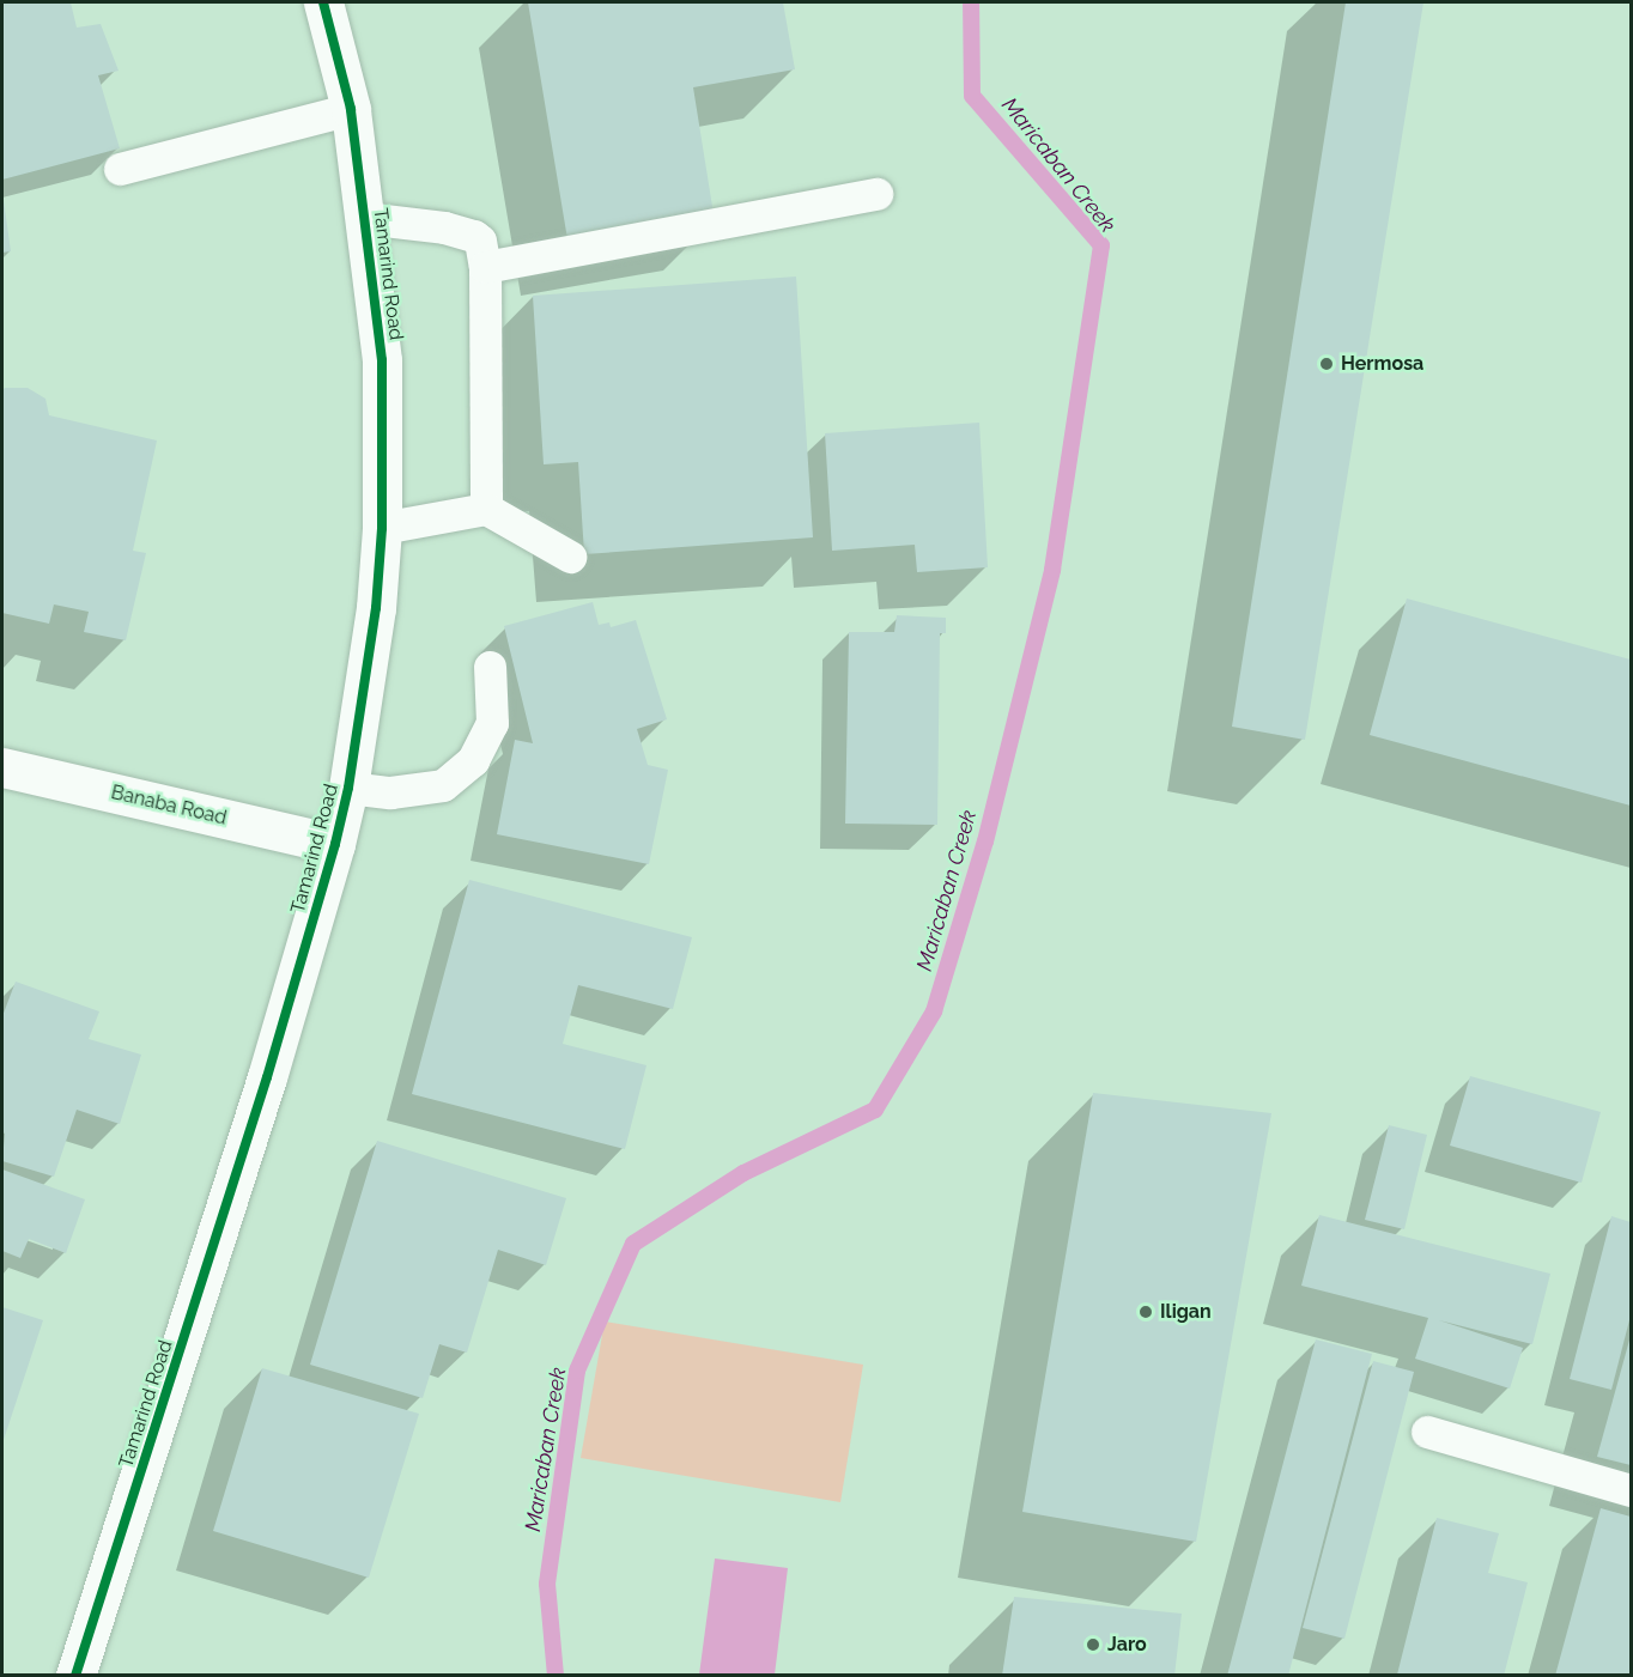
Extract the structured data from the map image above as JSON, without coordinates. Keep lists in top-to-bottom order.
{
  "streets": {
    "street": ["Tamarind Road", "Banaba Road"]
  },
  "crossings": [
    ["Tamarind Road", "Banaba Road"]
  ],
  "water": ["Maricaban Creek"],
  "places": ["Hermosa", "Iligan", "Jaro"]
}
